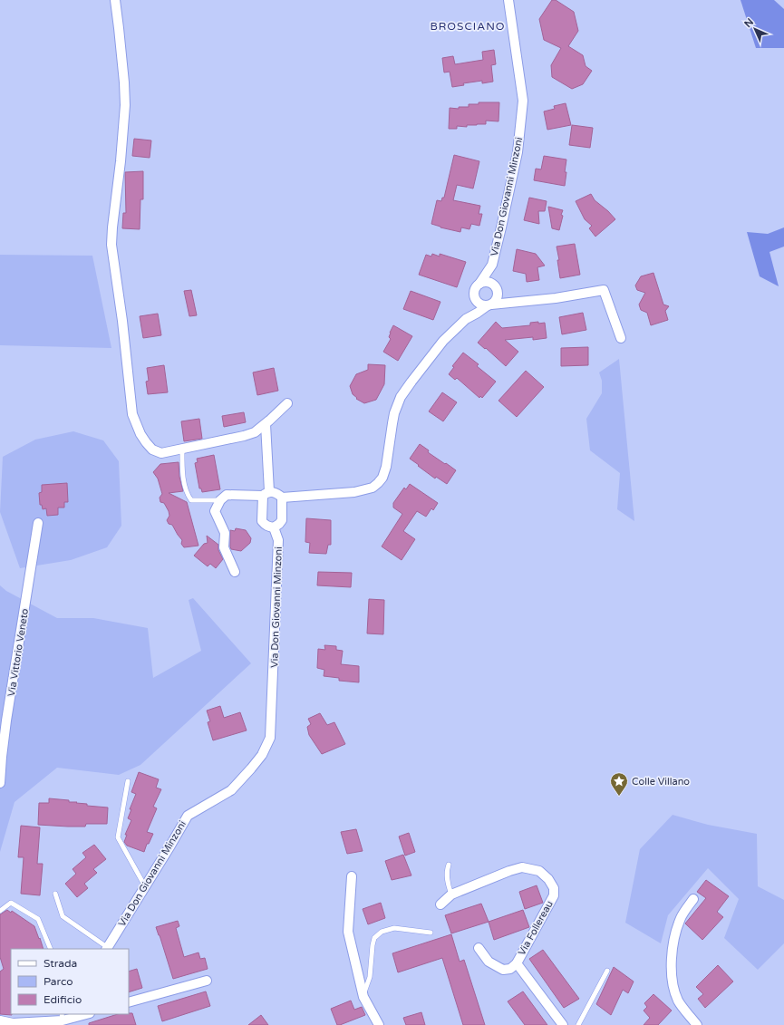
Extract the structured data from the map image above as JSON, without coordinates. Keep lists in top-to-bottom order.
{
  "streets": {
    "street": ["Via Don Giovanni Minzoni", "Via Vittorio Veneto", "Via Follereau"]
  },
  "districts": ["BROSCIANO"],
  "places": {
    "place": ["Colle Villano"]
  },
  "legend": ["Strada", "Parco", "Edificio"],
  "north": "top left"
}
